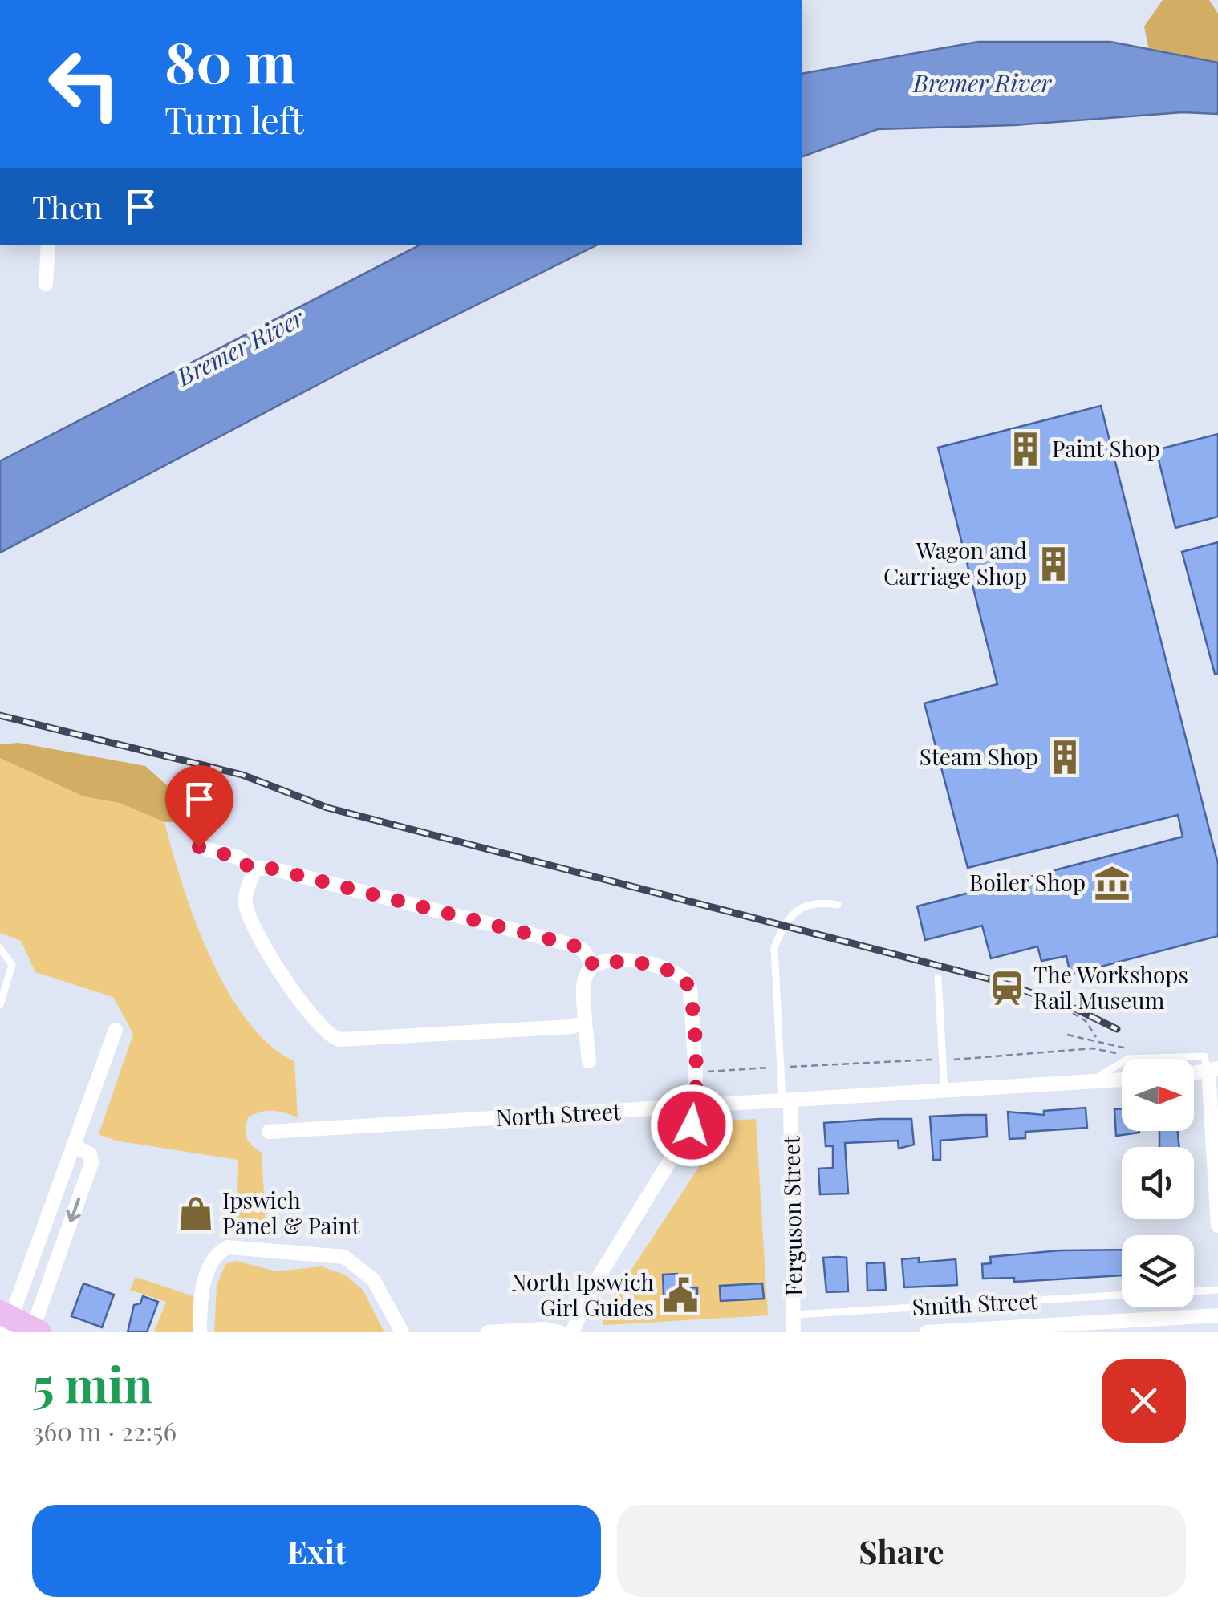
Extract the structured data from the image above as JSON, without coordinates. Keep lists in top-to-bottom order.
{
  "streets": {
    "street": ["North Street", "Ferguson Street", "Smith Street"]
  },
  "crossings": [
    ["North Street", "Ferguson Street"],
    ["Ferguson Street", "Smith Street"]
  ],
  "water": ["Bremer River"],
  "places": {
    "building": ["Paint Shop", "Wagon and Carriage Shop", "Steam Shop"],
    "museum": ["Boiler Shop"],
    "station": ["The Workshops Rail Museum"],
    "shop": ["Ipswich Panel & Paint"],
    "public building": ["North Ipswich Girl Guides"]
  },
  "north": "right",
  "page": {
    "turn": ["80 m", "Turn left"],
    "then": "Then",
    "heading": ["5 min", "360 m · 22:56"],
    "buttons": ["Exit", "Share"]
  }
}
